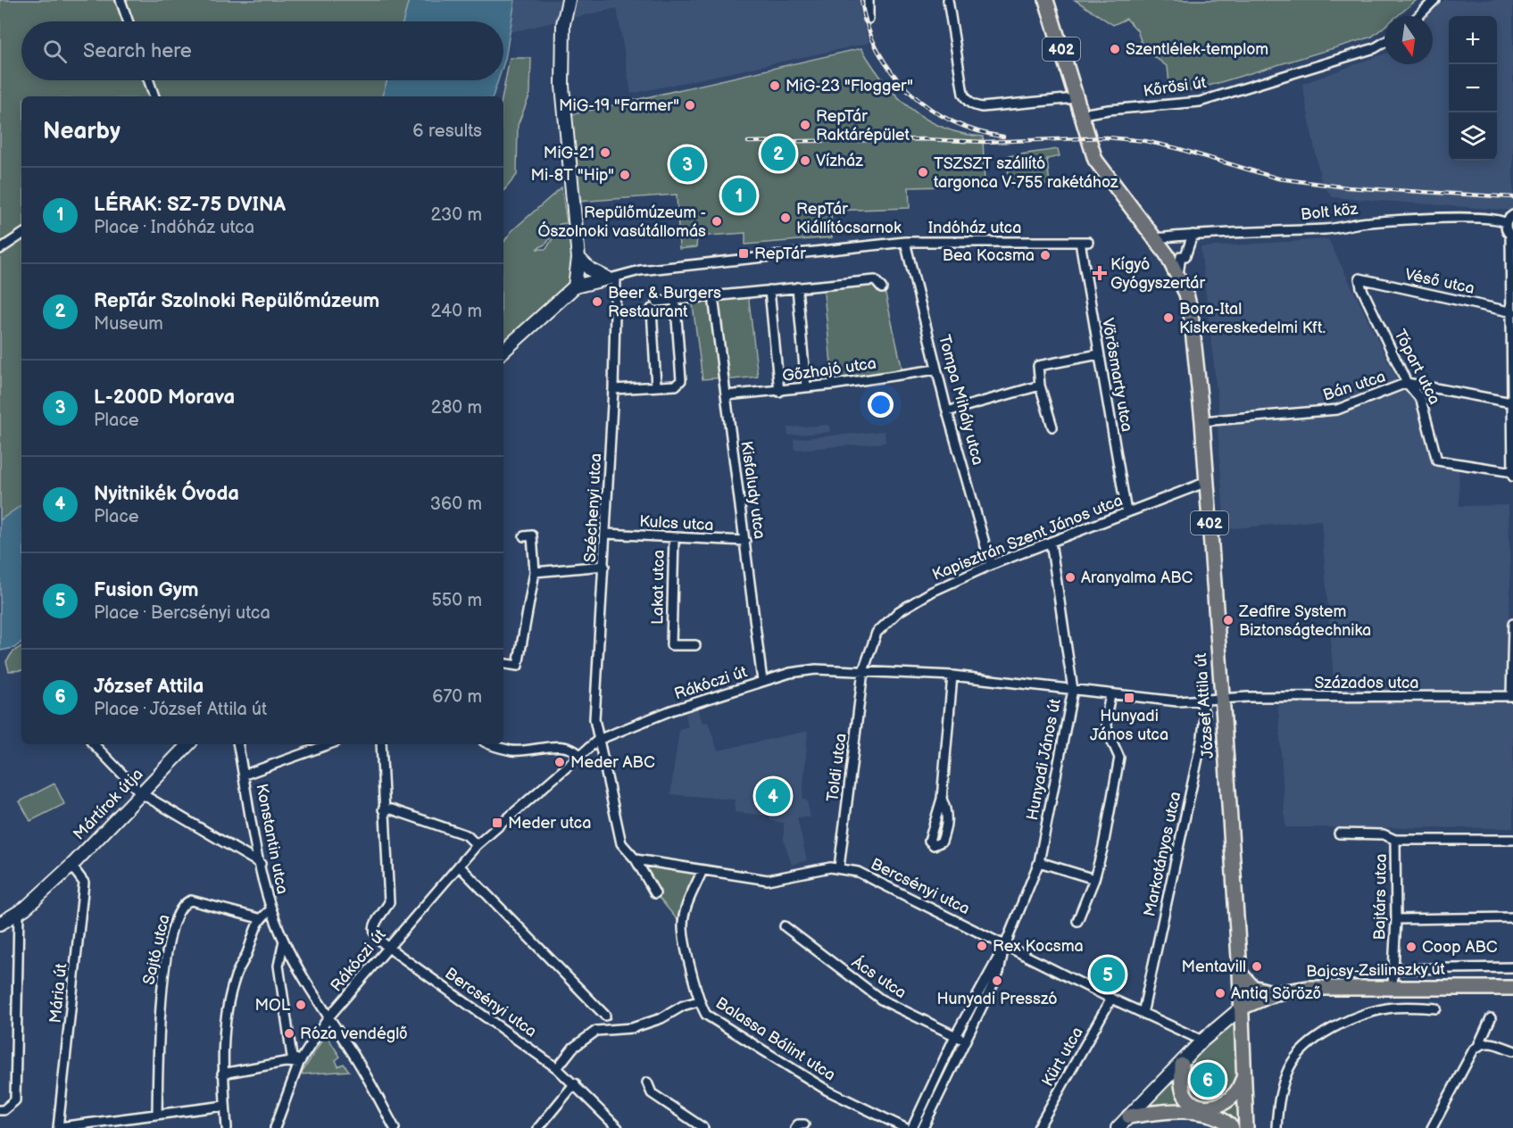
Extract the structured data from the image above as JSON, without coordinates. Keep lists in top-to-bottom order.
{
  "streets": {
    "main road": ["402", "József Attila út", "Bajcsy-Zsilinszky út"],
    "street": [
      "Kőrösi út",
      "Bolt köz",
      "Indóház utca",
      "Véső utca",
      "Tópart utca",
      "Gőzhajó utca",
      "Vörösmarty utca",
      "Bán utca",
      "Tompa Mihály utca",
      "Kisfaludy utca",
      "Széchenyi utca",
      "Kulcs utca",
      "Kapisztrán Szent János utca",
      "Lakat utca",
      "Rákóczi út",
      "Százados utca",
      "Hunyadi János út",
      "Toldi utca",
      "Mártírok útja",
      "Konstantin utca",
      "Markotányos utca",
      "Bercsényi utca",
      "Bajtárs utca",
      "Sajtó utca",
      "Ács utca",
      "Mária út",
      "Balassa Bálint utca",
      "Kürt utca"
    ]
  },
  "crossings": [
    ["402", "Kőrösi út"],
    ["402", "Bolt köz"],
    ["402", "József Attila út"],
    ["Bolt köz", "József Attila út"],
    ["Indóház utca", "Vörösmarty utca"],
    ["Indóház utca", "Tompa Mihály utca"],
    ["Indóház utca", "Széchenyi utca"],
    ["Véső utca", "Tópart utca"],
    ["Tópart utca", "Bán utca"],
    ["Gőzhajó utca", "Tompa Mihály utca"],
    ["Gőzhajó utca", "Kisfaludy utca"],
    ["Vörösmarty utca", "Kapisztrán Szent János utca"],
    ["Bán utca", "József Attila út"],
    ["Tompa Mihály utca", "Kapisztrán Szent János utca"],
    ["Kisfaludy utca", "Kulcs utca"],
    ["Kisfaludy utca", "Rákóczi út"],
    ["Széchenyi utca", "Kulcs utca"],
    ["Széchenyi utca", "Rákóczi út"],
    ["Kulcs utca", "Lakat utca"],
    ["Kapisztrán Szent János utca", "Rákóczi út"],
    ["Kapisztrán Szent János utca", "József Attila út"],
    ["Kapisztrán Szent János utca", "Hunyadi János út"],
    ["Kapisztrán Szent János utca", "Toldi utca"],
    ["Rákóczi út", "Százados utca"],
    ["Rákóczi út", "József Attila út"],
    ["Rákóczi út", "Hunyadi János út"],
    ["Rákóczi út", "Toldi utca"],
    ["Rákóczi út", "Konstantin utca"],
    ["Rákóczi út", "Markotányos utca"],
    ["Rákóczi út", "Bercsényi utca"],
    ["Százados utca", "József Attila út"],
    ["József Attila út", "Bajcsy-Zsilinszky út"],
    ["Hunyadi János út", "Bercsényi utca"],
    ["Hunyadi János út", "Ács utca"],
    ["Toldi utca", "Bercsényi utca"],
    ["Mártírok útja", "Mária út"],
    ["Markotányos utca", "Bercsényi utca"],
    ["Bercsényi utca", "Balassa Bálint utca"],
    ["Bercsényi utca", "Kürt utca"],
    ["Bajtárs utca", "Bajcsy-Zsilinszky út"]
  ],
  "places": {
    "other": [
      "Szentlélek-templom",
      "MiG-23 \"Flogger\"",
      "MiG-19 \"Farmer\"",
      "RepTár Raktárépület",
      "MiG-21",
      "Vízház",
      "TSZSZT szállító targonca V-755 rakétához",
      "Mi-8T \"Hip\"",
      "RepTár Kiállítócsarnok",
      "Repülőmúzeum - Ószolnoki vasútállomás",
      "Bea Kocsma",
      "Beer & Burgers Restaurant",
      "Bora-Ital Kiskereskedelmi Kft.",
      "Aranyalma ABC",
      "Zedfire System Biztonságtechnika",
      "Meder ABC",
      "Rex Kocsma",
      "Coop ABC",
      "Mentavill",
      "Hunyadi Presszó",
      "Antiq Söröző",
      "MOL",
      "Róza vendéglő"
    ],
    "transit": ["RepTár", "Hunyadi János utca", "Meder utca"],
    "health": ["Kígyó Gyógyszertár"]
  },
  "north": "bottom",
  "page": {
    "map_buttons": ["+", "−"],
    "search": "Search here",
    "heading": ["Nearby", "6 results"],
    "pins": [
      "2",
      "3",
      "1",
      "4",
      "5",
      "6"
    ],
    "list": [
      {
        "mark": "1",
        "name": "LÉRAK: SZ-75 DVINA",
        "note": "Place · Indóház utca",
        "value": "230 m"
      },
      {
        "mark": "2",
        "name": "RepTár Szolnoki Repülőmúzeum",
        "note": "Museum",
        "value": "240 m"
      },
      {
        "mark": "3",
        "name": "L-200D Morava",
        "note": "Place",
        "value": "280 m"
      },
      {
        "mark": "4",
        "name": "Nyitnikék Óvoda",
        "note": "Place",
        "value": "360 m"
      },
      {
        "mark": "5",
        "name": "Fusion Gym",
        "note": "Place · Bercsényi utca",
        "value": "550 m"
      },
      {
        "mark": "6",
        "name": "József Attila",
        "note": "Place · József Attila út",
        "value": "670 m"
      }
    ]
  }
}
